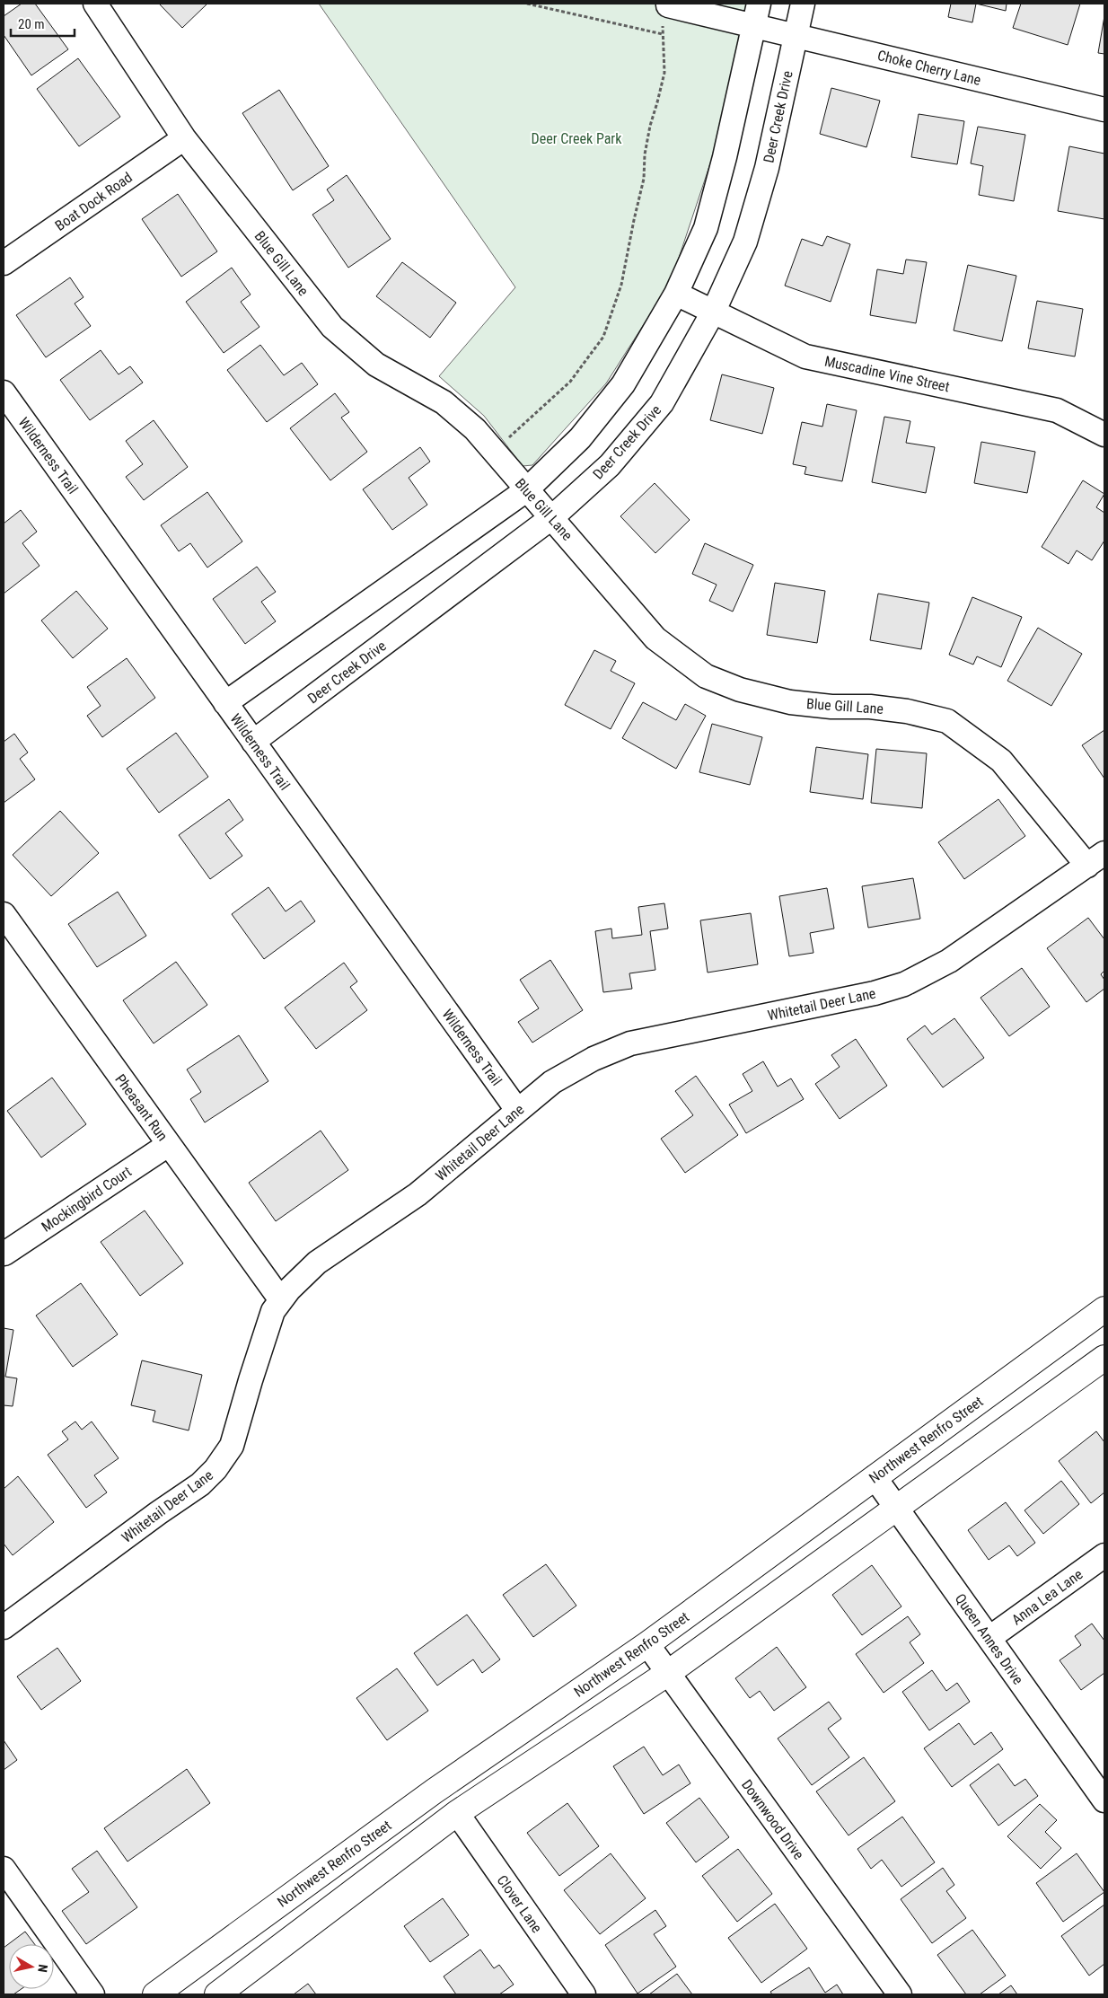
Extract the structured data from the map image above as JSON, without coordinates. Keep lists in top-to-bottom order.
{
  "streets": {
    "main road": ["Northwest Renfro Street"],
    "street": [
      "Choke Cherry Lane",
      "Deer Creek Drive",
      "Boat Dock Road",
      "Blue Gill Lane",
      "Muscadine Vine Street",
      "Wilderness Trail",
      "Whitetail Deer Lane",
      "Pheasant Run",
      "Mockingbird Court",
      "Anna Lea Lane",
      "Queen Annes Drive",
      "Downwood Drive",
      "Clover Lane"
    ]
  },
  "crossings": [
    ["Choke Cherry Lane", "Deer Creek Drive"],
    ["Deer Creek Drive", "Blue Gill Lane"],
    ["Deer Creek Drive", "Muscadine Vine Street"],
    ["Deer Creek Drive", "Wilderness Trail"],
    ["Boat Dock Road", "Blue Gill Lane"],
    ["Blue Gill Lane", "Whitetail Deer Lane"],
    ["Wilderness Trail", "Whitetail Deer Lane"],
    ["Whitetail Deer Lane", "Pheasant Run"],
    ["Pheasant Run", "Mockingbird Court"],
    ["Northwest Renfro Street", "Queen Annes Drive"],
    ["Northwest Renfro Street", "Downwood Drive"],
    ["Anna Lea Lane", "Queen Annes Drive"]
  ],
  "parks": ["Deer Creek Park"],
  "scale_bar": "20 m",
  "north": "right"
}
